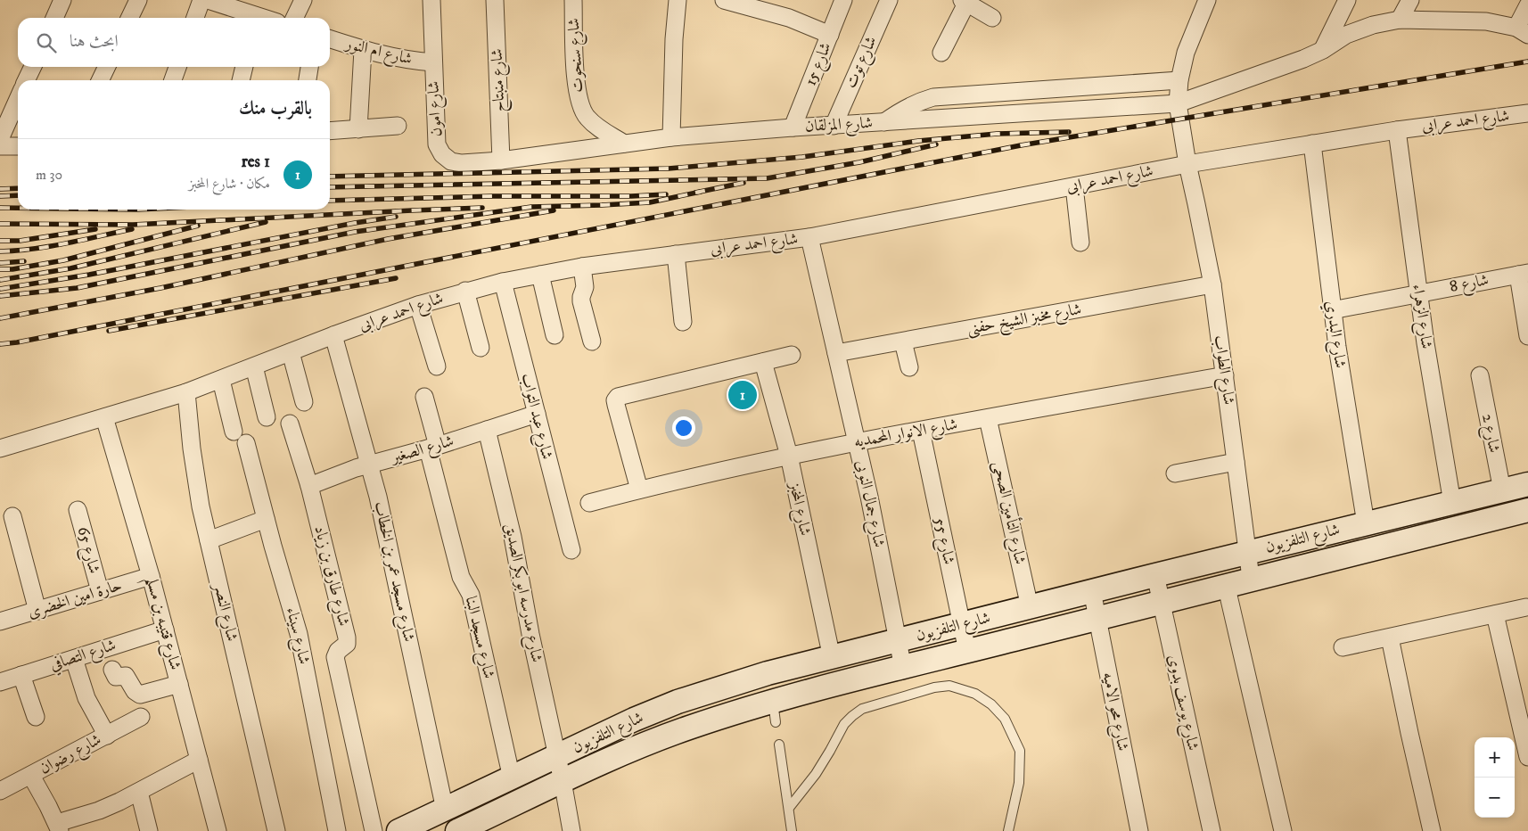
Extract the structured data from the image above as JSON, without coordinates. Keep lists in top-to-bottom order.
{
  "streets": {
    "main road": ["شارع التلفزيون"],
    "street": [
      "شارع ام النور",
      "شارع سنحوت",
      "شارع توت",
      "شارع 15",
      "شارع منبتاح",
      "شارع امون",
      "شارع احمد عرابى",
      "شارع المزلقان",
      "شارع 8",
      "شارع الزهراء",
      "شارع مخبز الشيخ حفنى",
      "شارع البدري",
      "شارع الطواب",
      "شارع عبد التواب",
      "شارع الانوار المحمديه",
      "شارع 2",
      "شارع الصغير",
      "شارع جمال النوبى",
      "شارع المخبز",
      "شارع التأمين الصحى",
      "شارع 55",
      "شارع 65",
      "شارع مسجد عمر بن الخطاب",
      "شارع طارق بن زياد",
      "شارع مدرسه ابو بكر الصديق",
      "حارة امين الخضرى",
      "شارع النصر",
      "شارع قتيبه بن مسلم",
      "شارع سيناء",
      "شارع مسجد البنا",
      "شارع التصافي",
      "شارع يوسف بدوى",
      "شارع محو الاميه",
      "شارع رضوان"
    ]
  },
  "crossings": [
    ["شارع ام النور", "شارع امون"],
    ["شارع سنحوت", "شارع المزلقان"],
    ["شارع توت", "شارع المزلقان"],
    ["شارع 15", "شارع المزلقان"],
    ["شارع منبتاح", "شارع امون"],
    ["شارع منبتاح", "شارع المزلقان"],
    ["شارع امون", "شارع المزلقان"],
    ["شارع احمد عرابى", "شارع الزهراء"],
    ["شارع احمد عرابى", "شارع البدري"],
    ["شارع احمد عرابى", "شارع الطواب"],
    ["شارع احمد عرابى", "شارع عبد التواب"],
    ["شارع احمد عرابى", "شارع جمال النوبى"],
    ["شارع احمد عرابى", "شارع مسجد عمر بن الخطاب"],
    ["شارع احمد عرابى", "شارع النصر"],
    ["شارع احمد عرابى", "شارع قتيبه بن مسلم"],
    ["شارع المزلقان", "شارع الطواب"],
    ["شارع 8", "شارع الزهراء"],
    ["شارع 8", "شارع البدري"],
    ["شارع الزهراء", "شارع التلفزيون"],
    ["شارع مخبز الشيخ حفنى", "شارع الطواب"],
    ["شارع مخبز الشيخ حفنى", "شارع جمال النوبى"],
    ["شارع البدري", "شارع التلفزيون"],
    ["شارع الطواب", "شارع الانوار المحمديه"],
    ["شارع الطواب", "شارع التلفزيون"],
    ["شارع عبد التواب", "شارع الصغير"],
    ["شارع الانوار المحمديه", "شارع جمال النوبى"],
    ["شارع الانوار المحمديه", "شارع المخبز"],
    ["شارع الانوار المحمديه", "شارع التأمين الصحى"],
    ["شارع الانوار المحمديه", "شارع 55"],
    ["شارع 2", "شارع التلفزيون"],
    ["شارع الصغير", "شارع مسجد عمر بن الخطاب"],
    ["شارع الصغير", "شارع طارق بن زياد"],
    ["شارع الصغير", "شارع مدرسه ابو بكر الصديق"],
    ["شارع الصغير", "شارع مسجد البنا"],
    ["شارع جمال النوبى", "شارع التلفزيون"],
    ["شارع المخبز", "شارع التلفزيون"],
    ["شارع التأمين الصحى", "شارع التلفزيون"],
    ["شارع التلفزيون", "شارع 55"],
    ["شارع التلفزيون", "شارع مسجد عمر بن الخطاب"],
    ["شارع التلفزيون", "شارع مدرسه ابو بكر الصديق"],
    ["شارع التلفزيون", "شارع مسجد البنا"],
    ["شارع التلفزيون", "شارع يوسف بدوى"],
    ["شارع التلفزيون", "شارع محو الاميه"],
    ["شارع 65", "حارة امين الخضرى"],
    ["حارة امين الخضرى", "شارع قتيبه بن مسلم"],
    ["شارع قتيبه بن مسلم", "شارع التصافي"]
  ],
  "page": {
    "search": "ابحث هنا",
    "heading": "بالقرب منك",
    "list": [
      {
        "mark": "1",
        "name": "res 1",
        "note": "مكان · شارع المخبز",
        "value": "30 m"
      }
    ],
    "pins": "1",
    "map_buttons": ["+", "−"]
  }
}
